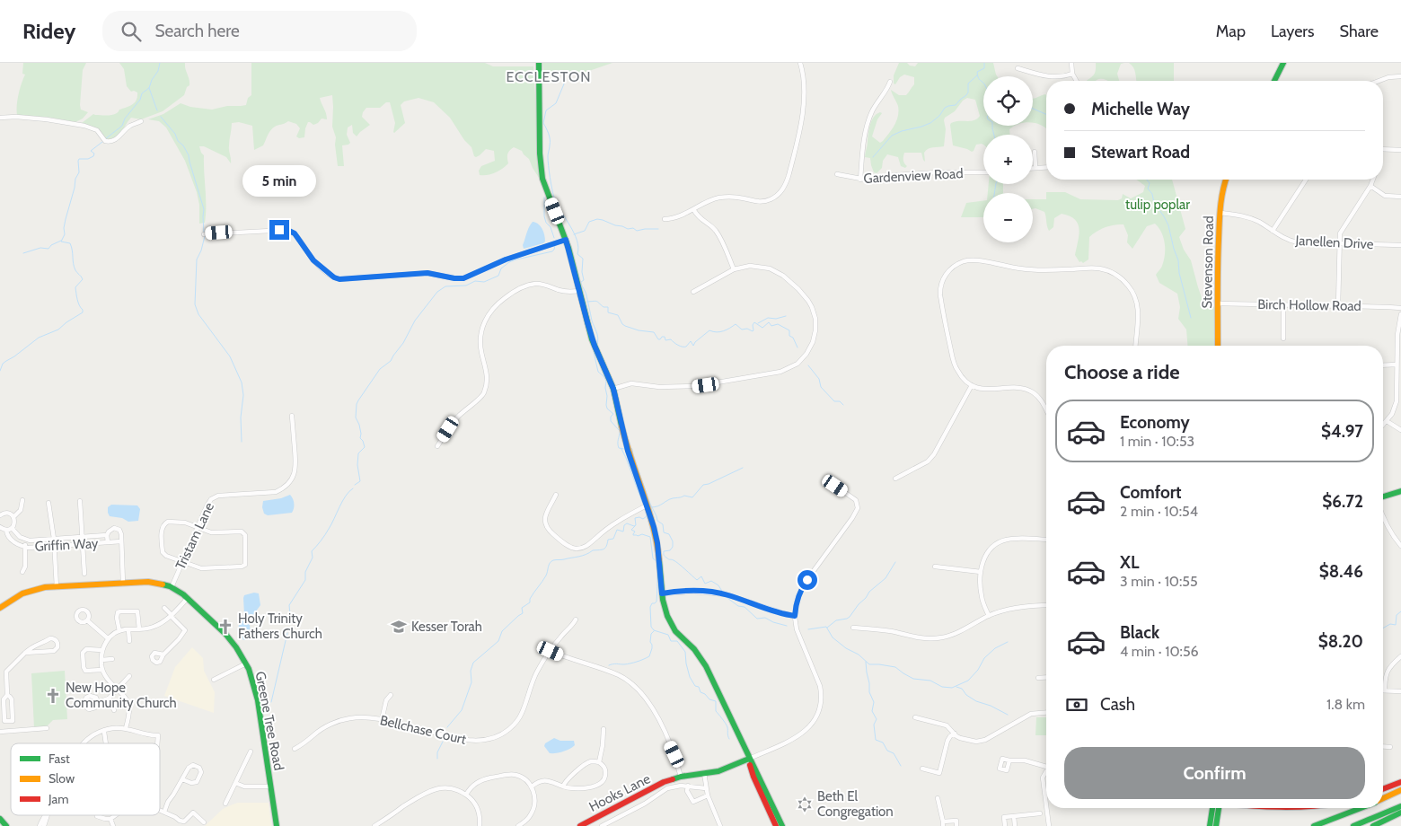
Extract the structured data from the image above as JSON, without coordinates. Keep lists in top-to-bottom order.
{
  "streets": {
    "main road": ["Stevenson Road", "Greene Tree Road", "Hooks Lane"],
    "street": [
      "Gardenview Road",
      "Janellen Drive",
      "Birch Hollow Road",
      "Tristam Lane",
      "Griffin Way",
      "Bellchase Court"
    ]
  },
  "crossings": [
    ["Janellen Drive", "Stevenson Road"],
    ["Stevenson Road", "Birch Hollow Road"],
    ["Tristam Lane", "Greene Tree Road"]
  ],
  "districts": ["ECCLESTON"],
  "parks": ["tulip poplar"],
  "places": {
    "church": ["Holy Trinity Fathers Church", "New Hope Community Church"],
    "school or university": ["Kesser Torah"],
    "synagogue": ["Beth El Congregation"]
  },
  "legend": ["Fast", "Slow", "Jam"],
  "page": {
    "header": "Ridey",
    "search": "Search here",
    "nav": ["Map", "Layers", "Share"],
    "map_buttons": ["+", "−"],
    "banner": ["Michelle Way", "Stewart Road"],
    "bubble": "5 min",
    "heading": "Choose a ride",
    "list": [
      {
        "name": "Economy",
        "note": "1 min · 10:53",
        "value": "$4.97"
      },
      {
        "name": "Comfort",
        "note": "2 min · 10:54",
        "value": "$6.72"
      },
      {
        "name": "XL",
        "note": "3 min · 10:55",
        "value": "$8.46"
      },
      {
        "name": "Black",
        "note": "4 min · 10:56",
        "value": "$8.20"
      }
    ],
    "pay": ["Cash", "1.8 km"],
    "buttons": "Confirm"
  }
}
